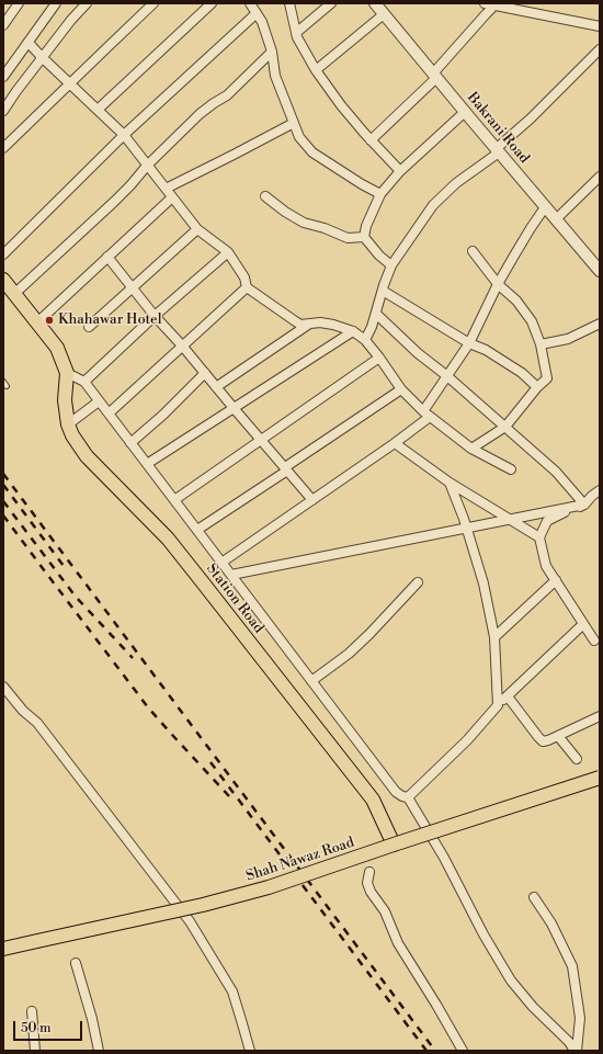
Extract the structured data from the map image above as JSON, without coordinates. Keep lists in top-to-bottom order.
{
  "streets": {
    "main road": ["Station Road", "Shah Nawaz Road"],
    "street": ["Bakrani Road"]
  },
  "crossings": [
    ["Station Road", "Shah Nawaz Road"]
  ],
  "places": ["Khahawar Hotel"],
  "scale_bar": "50 m"
}
